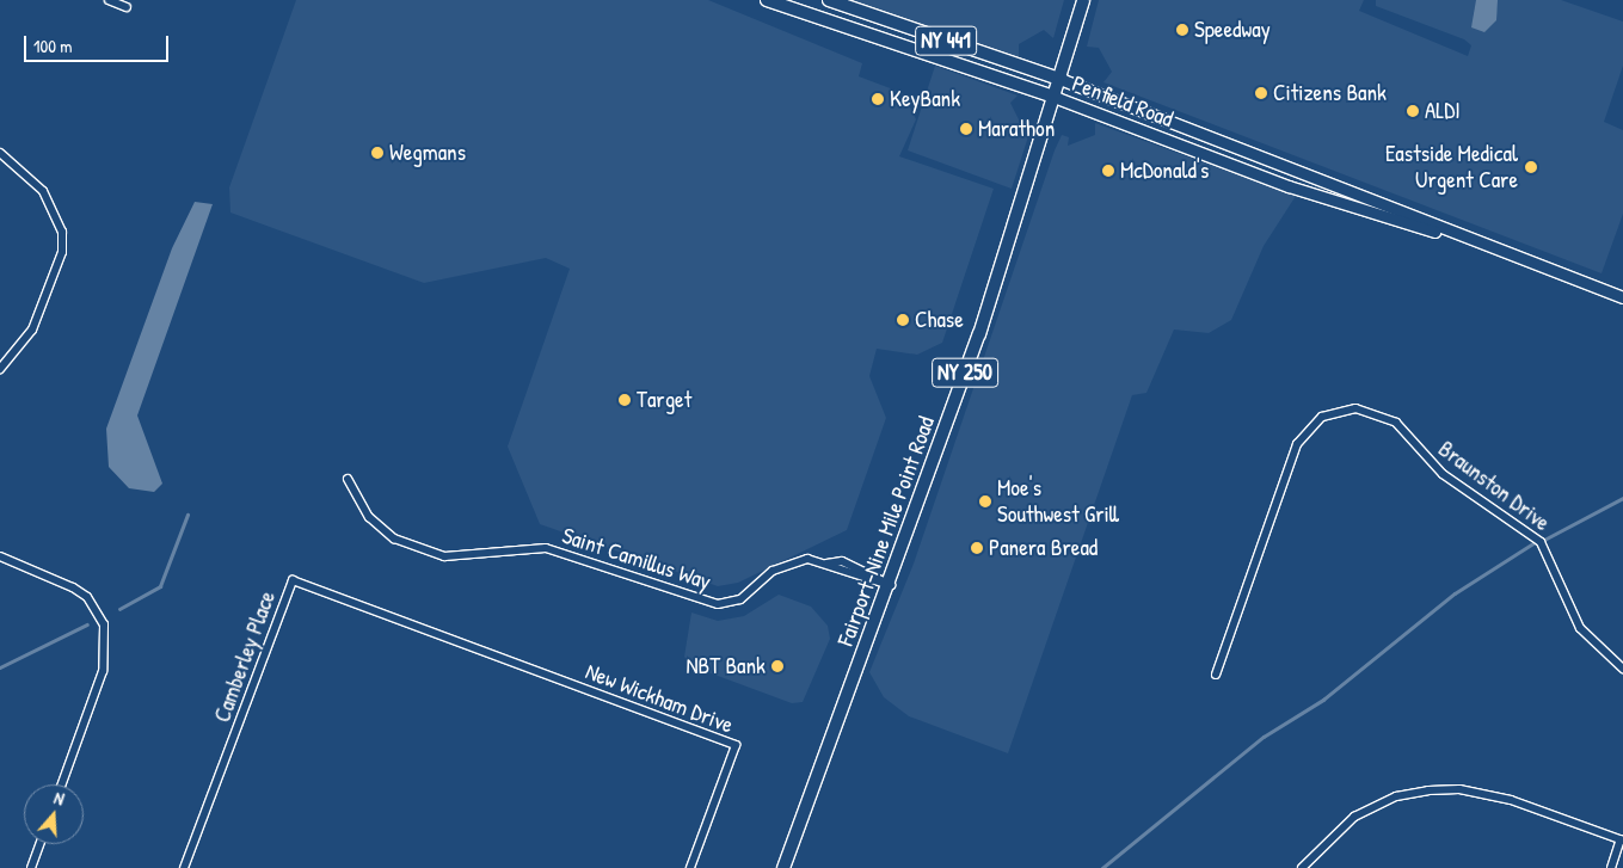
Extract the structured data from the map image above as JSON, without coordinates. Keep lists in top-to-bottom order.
{
  "streets": {
    "main road": [
      "NY 441",
      "Penfield Road",
      "NY 250",
      "Fairport-Nine Mile Point Road"
    ],
    "street": [
      "Braunston Drive",
      "Saint Camillus Way",
      "Camberley Place",
      "New Wickham Drive"
    ]
  },
  "crossings": [
    ["Penfield Road", "Fairport-Nine Mile Point Road"],
    ["Fairport-Nine Mile Point Road", "Saint Camillus Way"],
    ["Camberley Place", "New Wickham Drive"]
  ],
  "places": [
    "Speedway",
    "Citizens Bank",
    "KeyBank",
    "ALDI",
    "Marathon",
    "Wegmans",
    "Eastside Medical Urgent Care",
    "McDonald's",
    "Chase",
    "Target",
    "Moe's Southwest Grill",
    "Panera Bread",
    "NBT Bank"
  ],
  "scale_bar": "100 m",
  "north": "top"
}
